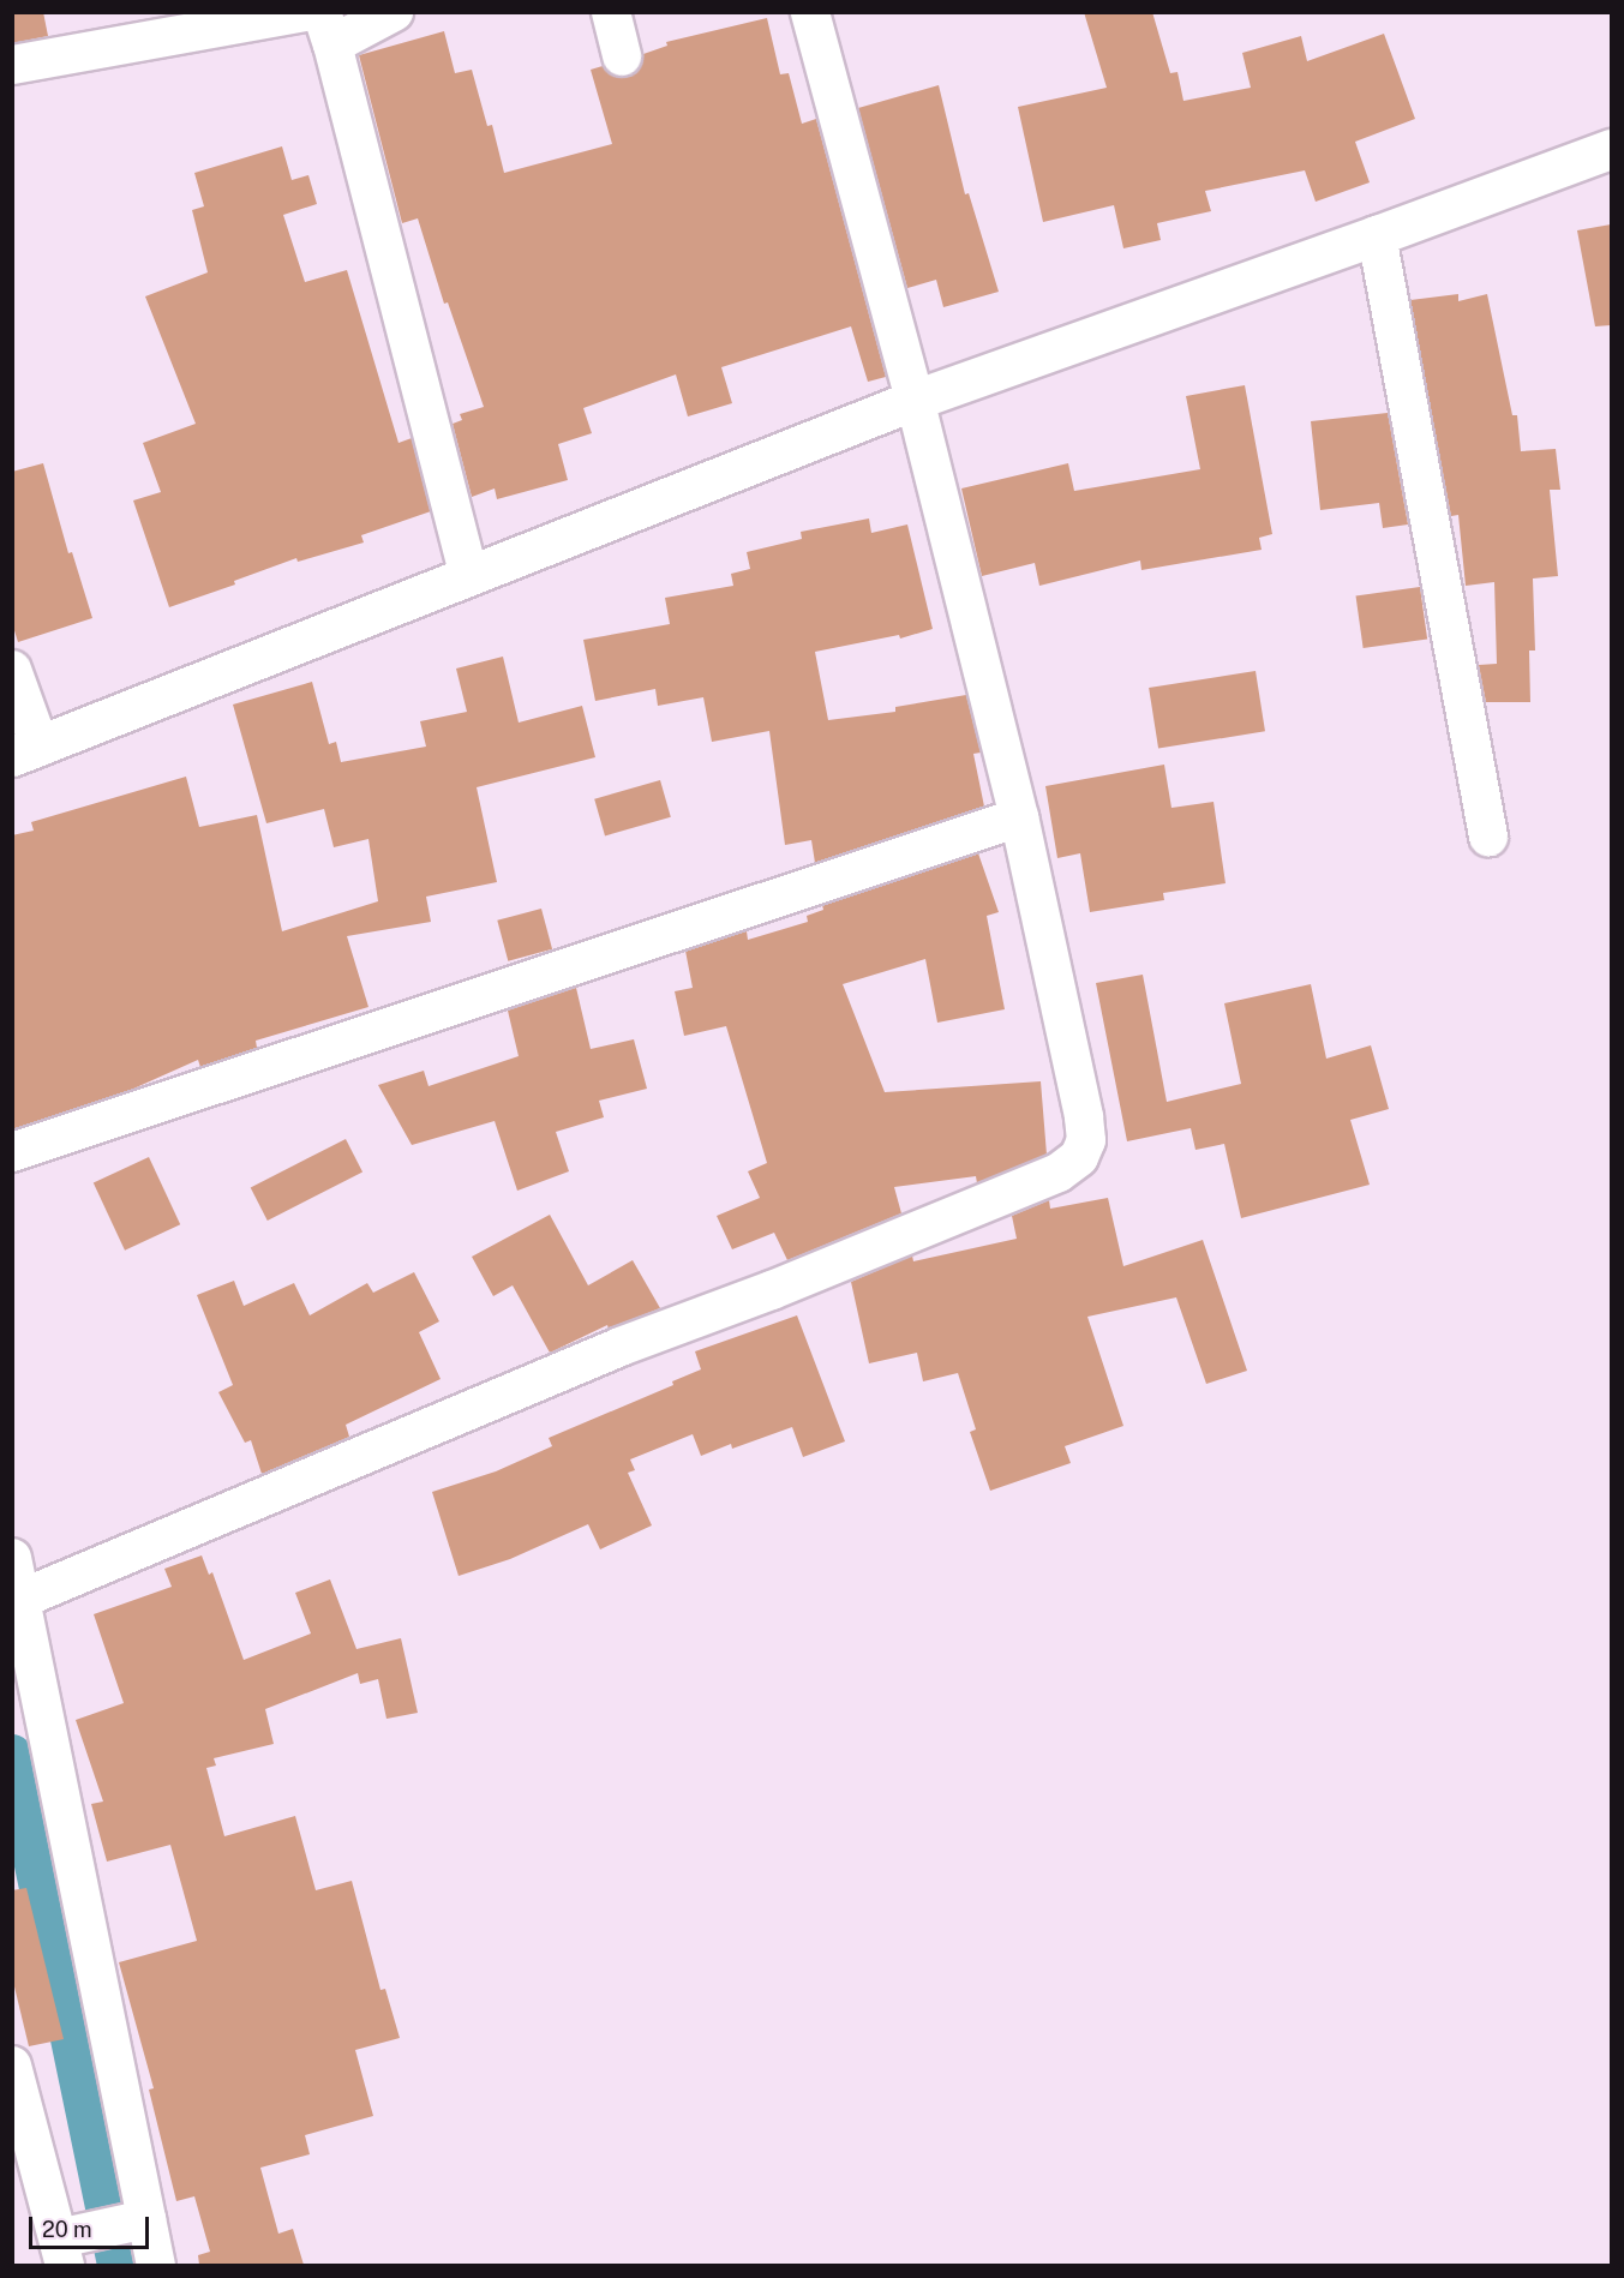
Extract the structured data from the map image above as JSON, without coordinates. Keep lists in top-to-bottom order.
{
  "scale_bar": "20 m"
}
